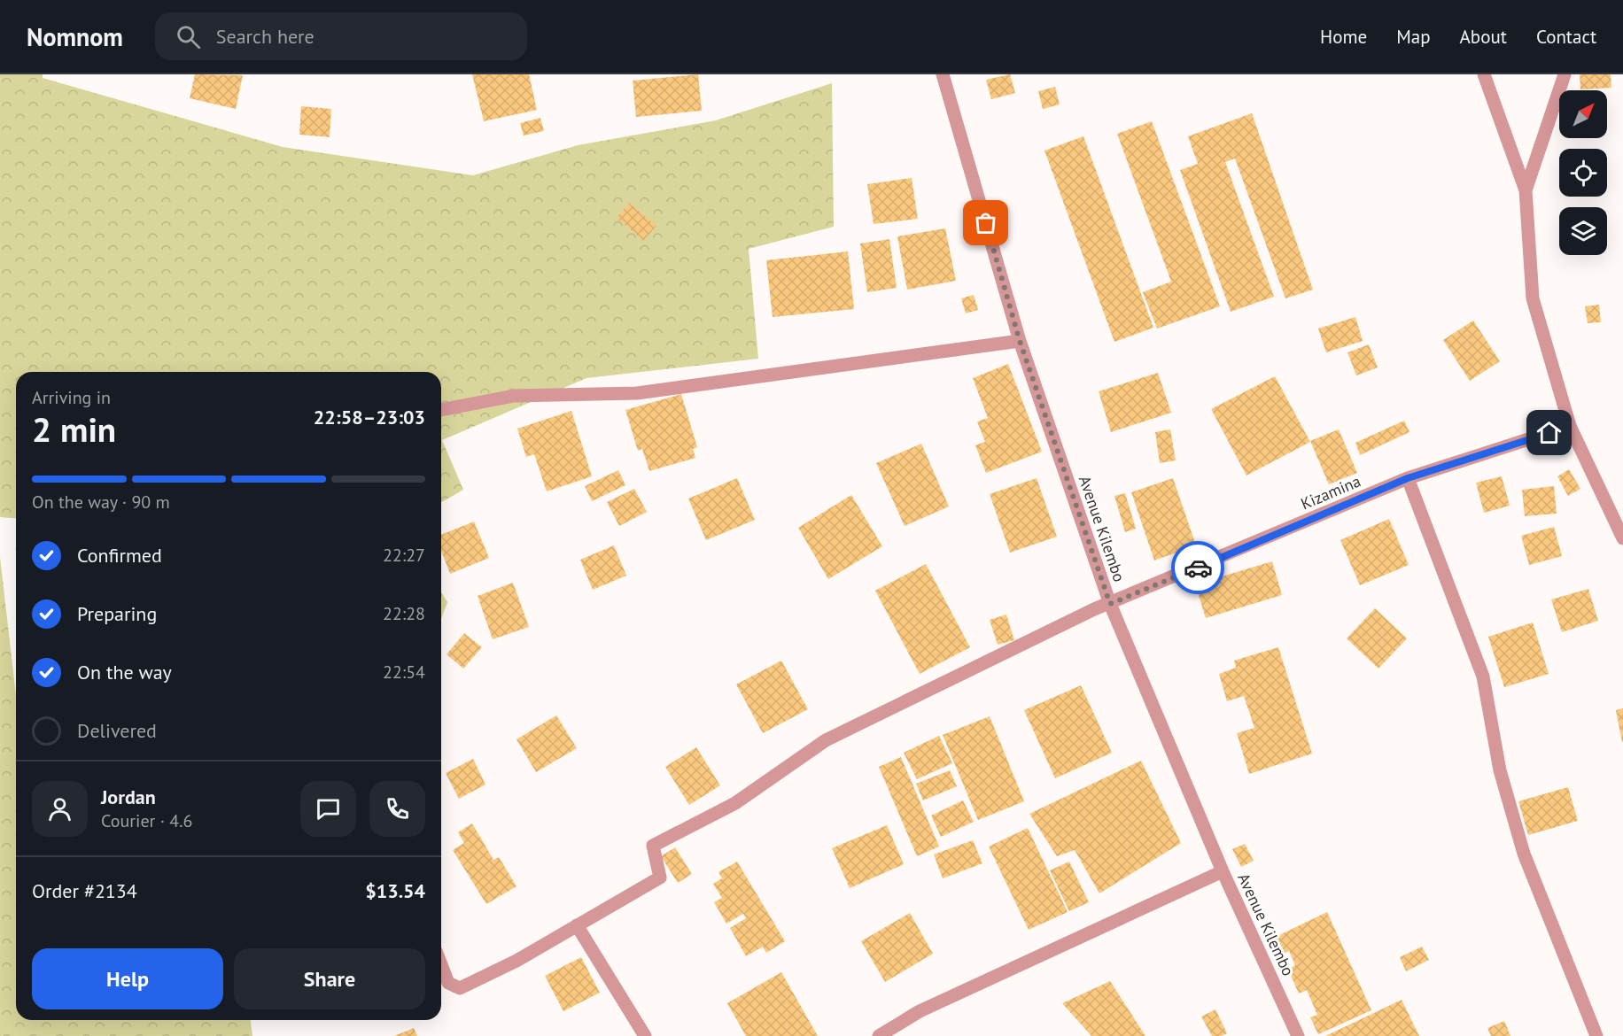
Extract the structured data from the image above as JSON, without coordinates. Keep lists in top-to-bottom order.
{
  "streets": {
    "street": ["Kizamina", "Avenue Kilembo"]
  },
  "crossings": [
    ["Kizamina", "Avenue Kilembo"]
  ],
  "north": "top right",
  "page": {
    "header": "Nomnom",
    "search": "Search here",
    "nav": [
      "Home",
      "Map",
      "About",
      "Contact"
    ],
    "heading": ["2 min", "Arriving in", "22:58–23:03"],
    "panel": [
      "Jordan",
      "Courier · 4.6",
      "Order #2134",
      "$13.54"
    ],
    "bar": "On the way · 90 m",
    "list": [
      ["Confirmed", "22:27"],
      ["Preparing", "22:28"],
      ["On the way", "22:54"],
      "Delivered"
    ],
    "buttons": ["Help", "Share"]
  }
}
